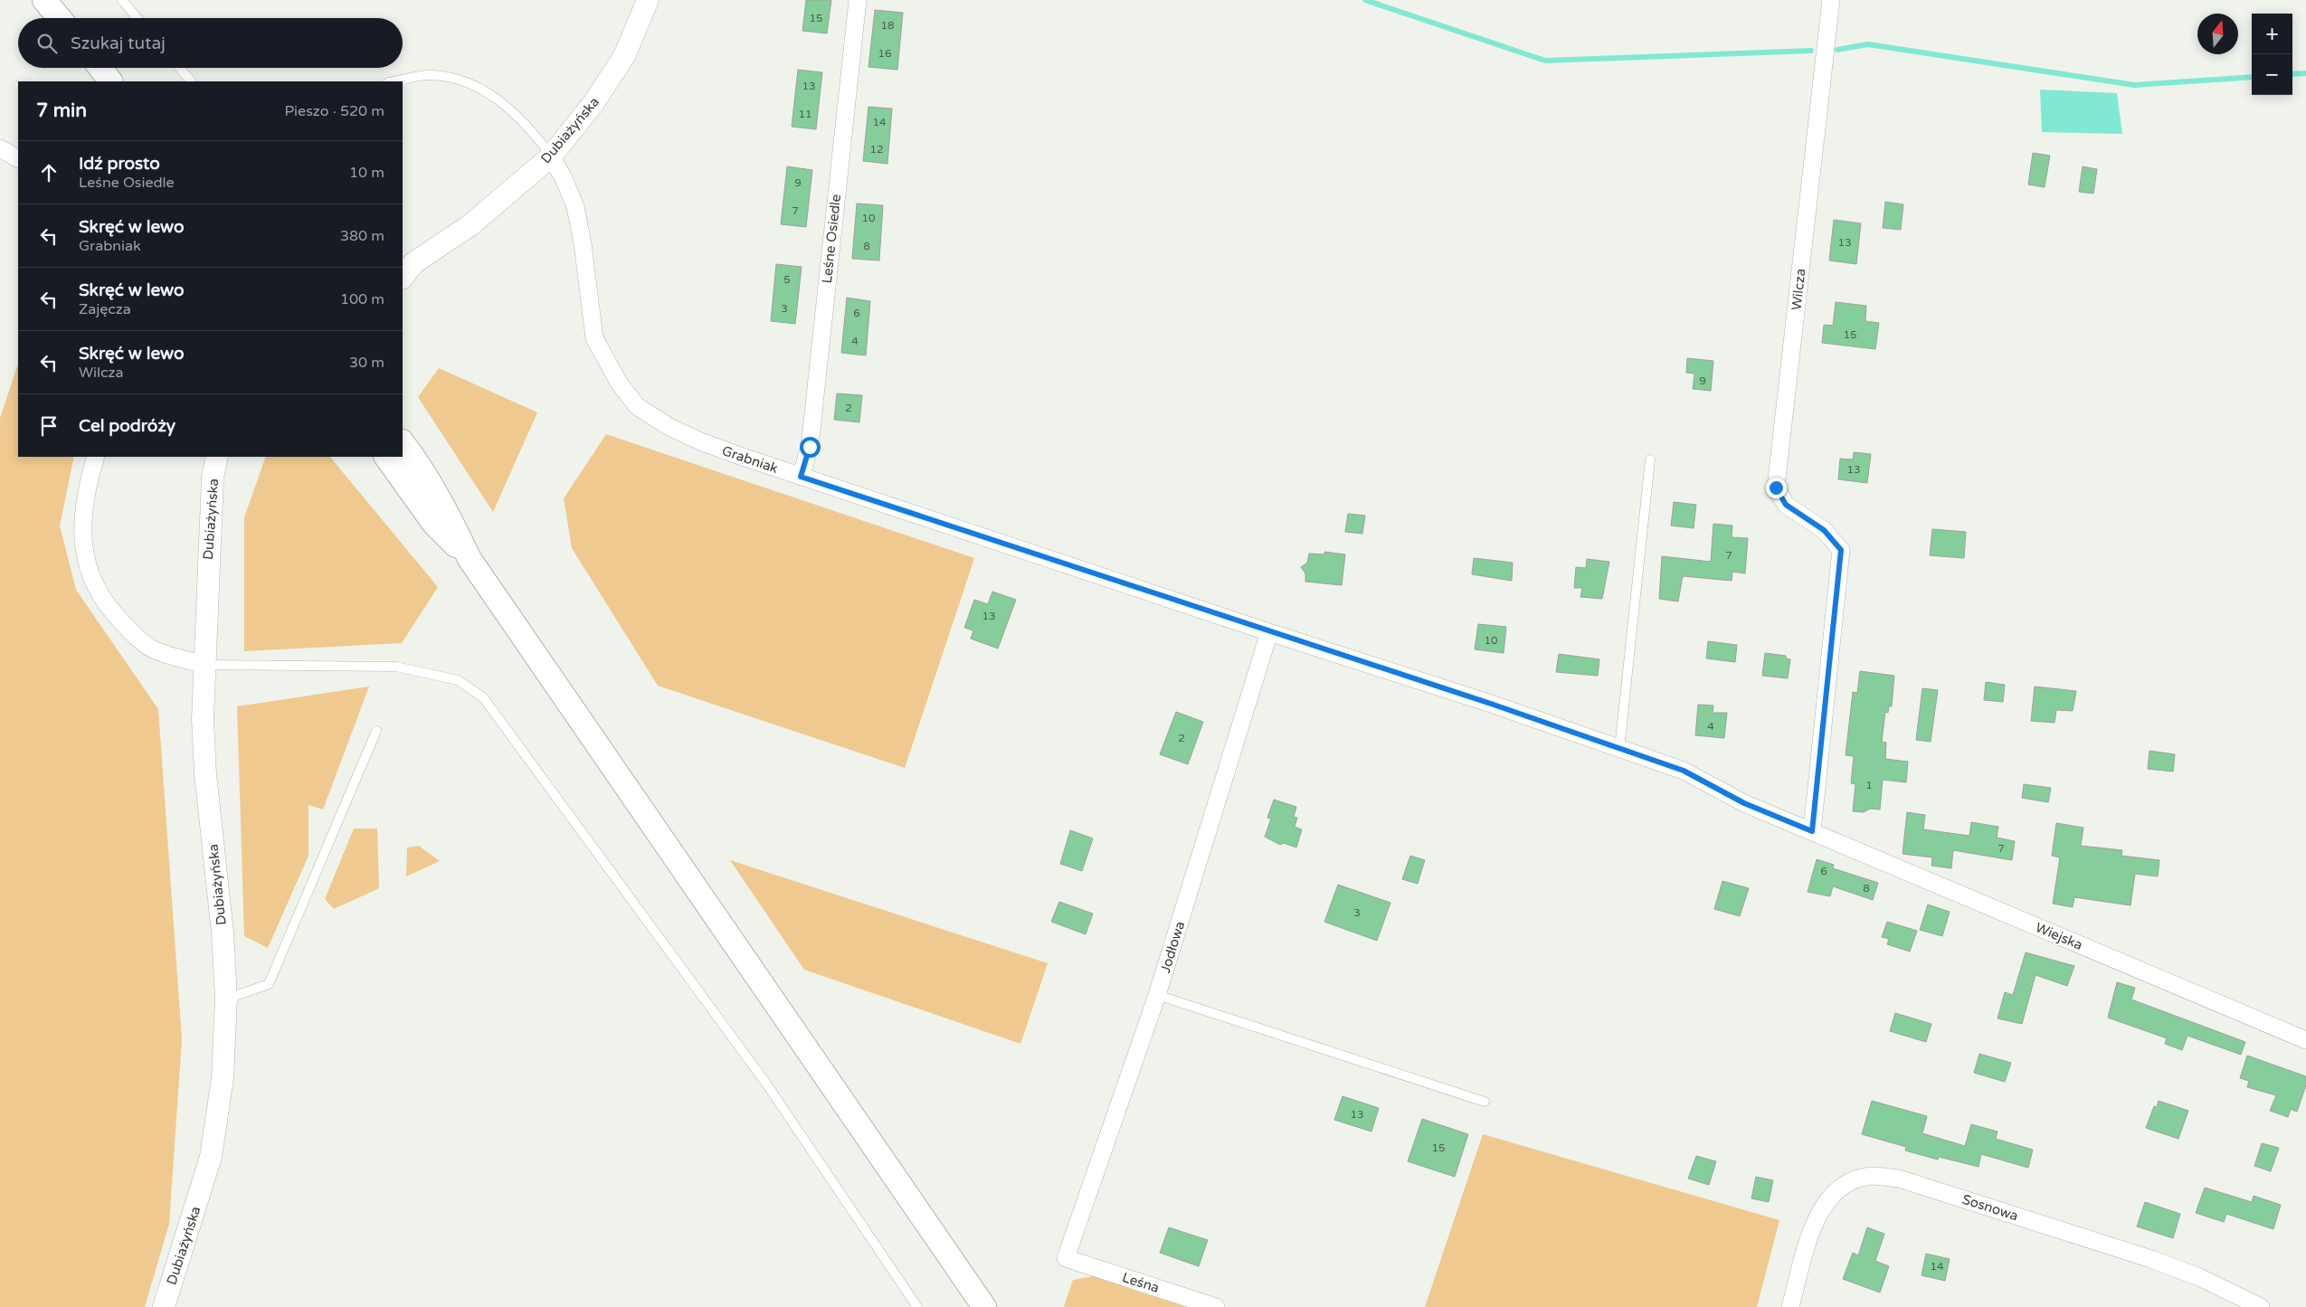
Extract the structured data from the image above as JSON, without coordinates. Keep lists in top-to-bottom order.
{
  "streets": {
    "street": [
      "Dubiażyńska",
      "Leśne Osiedle",
      "Wilcza",
      "Grabniak",
      "Wiejska",
      "Jodłowa",
      "Sosnowa",
      "Leśna"
    ]
  },
  "crossings": [
    ["Dubiażyńska", "Grabniak"],
    ["Leśne Osiedle", "Grabniak"],
    ["Wilcza", "Grabniak"],
    ["Wilcza", "Wiejska"],
    ["Grabniak", "Wiejska"],
    ["Grabniak", "Jodłowa"],
    ["Jodłowa", "Leśna"]
  ],
  "house_numbers": [
    "15",
    "18",
    "16",
    "13",
    "11",
    "14",
    "12",
    "9",
    "7",
    "10",
    "13",
    "8",
    "5",
    "3",
    "6",
    "15",
    "4",
    "9",
    "2",
    "13",
    "7",
    "13",
    "10",
    "4",
    "2",
    "1",
    "7",
    "6",
    "8",
    "3",
    "13",
    "15",
    "14"
  ],
  "north": "top",
  "page": {
    "map_buttons": ["+", "−"],
    "search": "Szukaj tutaj",
    "heading": ["7 min", "Pieszo · 520 m"],
    "list": [
      ["Idź prosto", "Leśne Osiedle", "10 m"],
      ["Skręć w lewo", "Grabniak", "380 m"],
      ["Skręć w lewo", "Zajęcza", "100 m"],
      ["Skręć w lewo", "Wilcza", "30 m"],
      "Cel podróży"
    ]
  }
}
